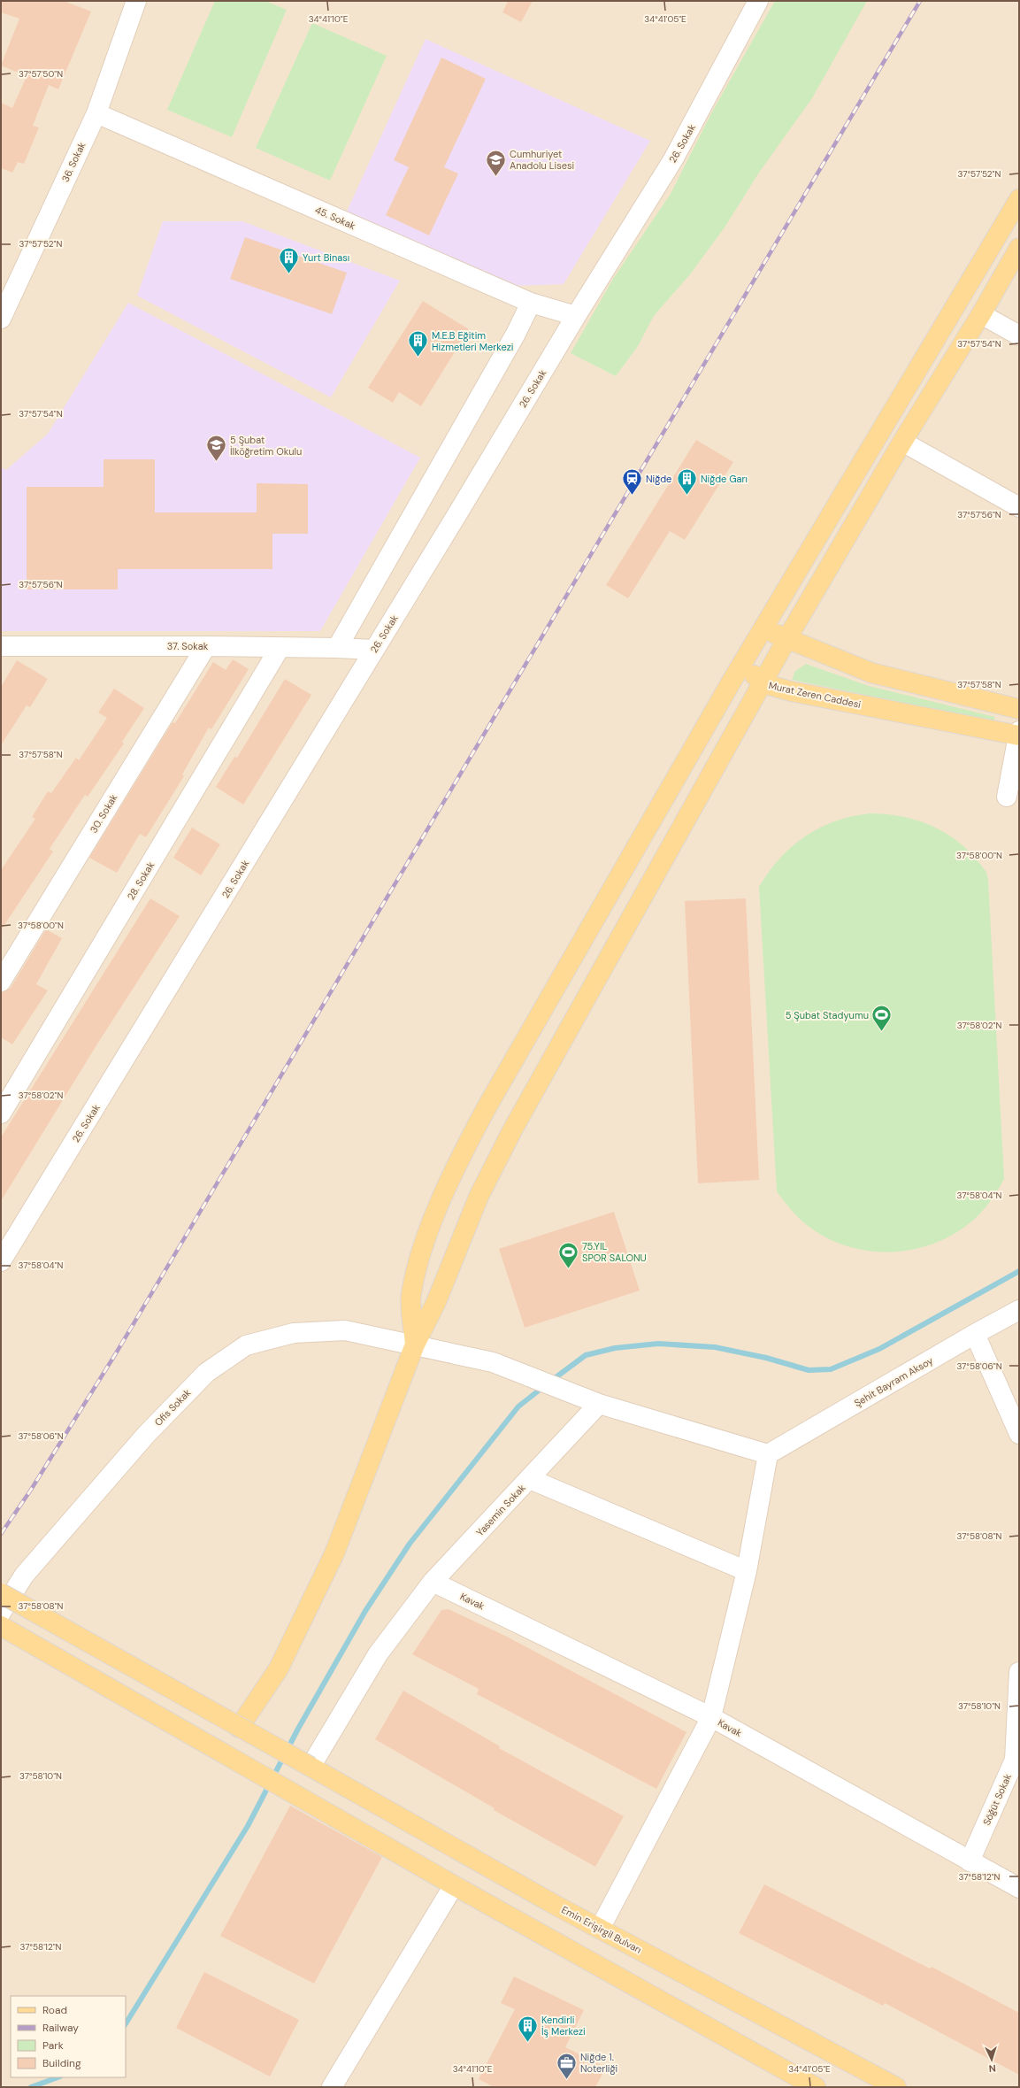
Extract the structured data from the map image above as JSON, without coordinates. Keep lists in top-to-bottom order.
{
  "streets": {
    "main road": ["Murat Zeren Caddesi", "Emin Erişirgil Bulvarı"],
    "street": [
      "26. Sokak",
      "36. Sokak",
      "45. Sokak",
      "37. Sokak",
      "30. Sokak",
      "28. Sokak",
      "Şehit Bayram Aksoy",
      "Ofis Sokak",
      "Yasemin Sokak",
      "Kavak",
      "Söğüt Sokak"
    ]
  },
  "crossings": [
    ["26. Sokak", "45. Sokak"],
    ["26. Sokak", "37. Sokak"],
    ["36. Sokak", "45. Sokak"],
    ["37. Sokak", "30. Sokak"],
    ["37. Sokak", "28. Sokak"],
    ["Ofis Sokak", "Yasemin Sokak"],
    ["Yasemin Sokak", "Kavak"],
    ["Yasemin Sokak", "Emin Erişirgil Bulvarı"],
    ["Kavak", "Söğüt Sokak"]
  ],
  "places": {
    "school or university": ["Cumhuriyet Anadolu Lisesi", "5 Şubat İlköğretim Okulu"],
    "building": [
      "Yurt Binası",
      "M.E.B Eğitim Hizmetleri Merkezi",
      "Niğde Garı",
      "Kendirli İş Merkezi"
    ],
    "station": ["Niğde"],
    "sports": ["5 Şubat Stadyumu", "75.YIL SPOR SALONU"],
    "office": ["Niğde 1. Noterliği"]
  },
  "legend": [
    "Road",
    "Railway",
    "Park",
    "Building"
  ],
  "north": "bottom",
  "coordinates": [
    "34°41'10\"E",
    "34°41'05\"E",
    "37°57'50\"N",
    "37°57'52\"N",
    "37°57'54\"N",
    "37°57'56\"N",
    "37°57'58\"N",
    "37°58'00\"N",
    "37°58'02\"N",
    "37°58'04\"N",
    "37°58'06\"N",
    "37°58'08\"N",
    "37°58'10\"N",
    "37°58'12\"N"
  ]
}
